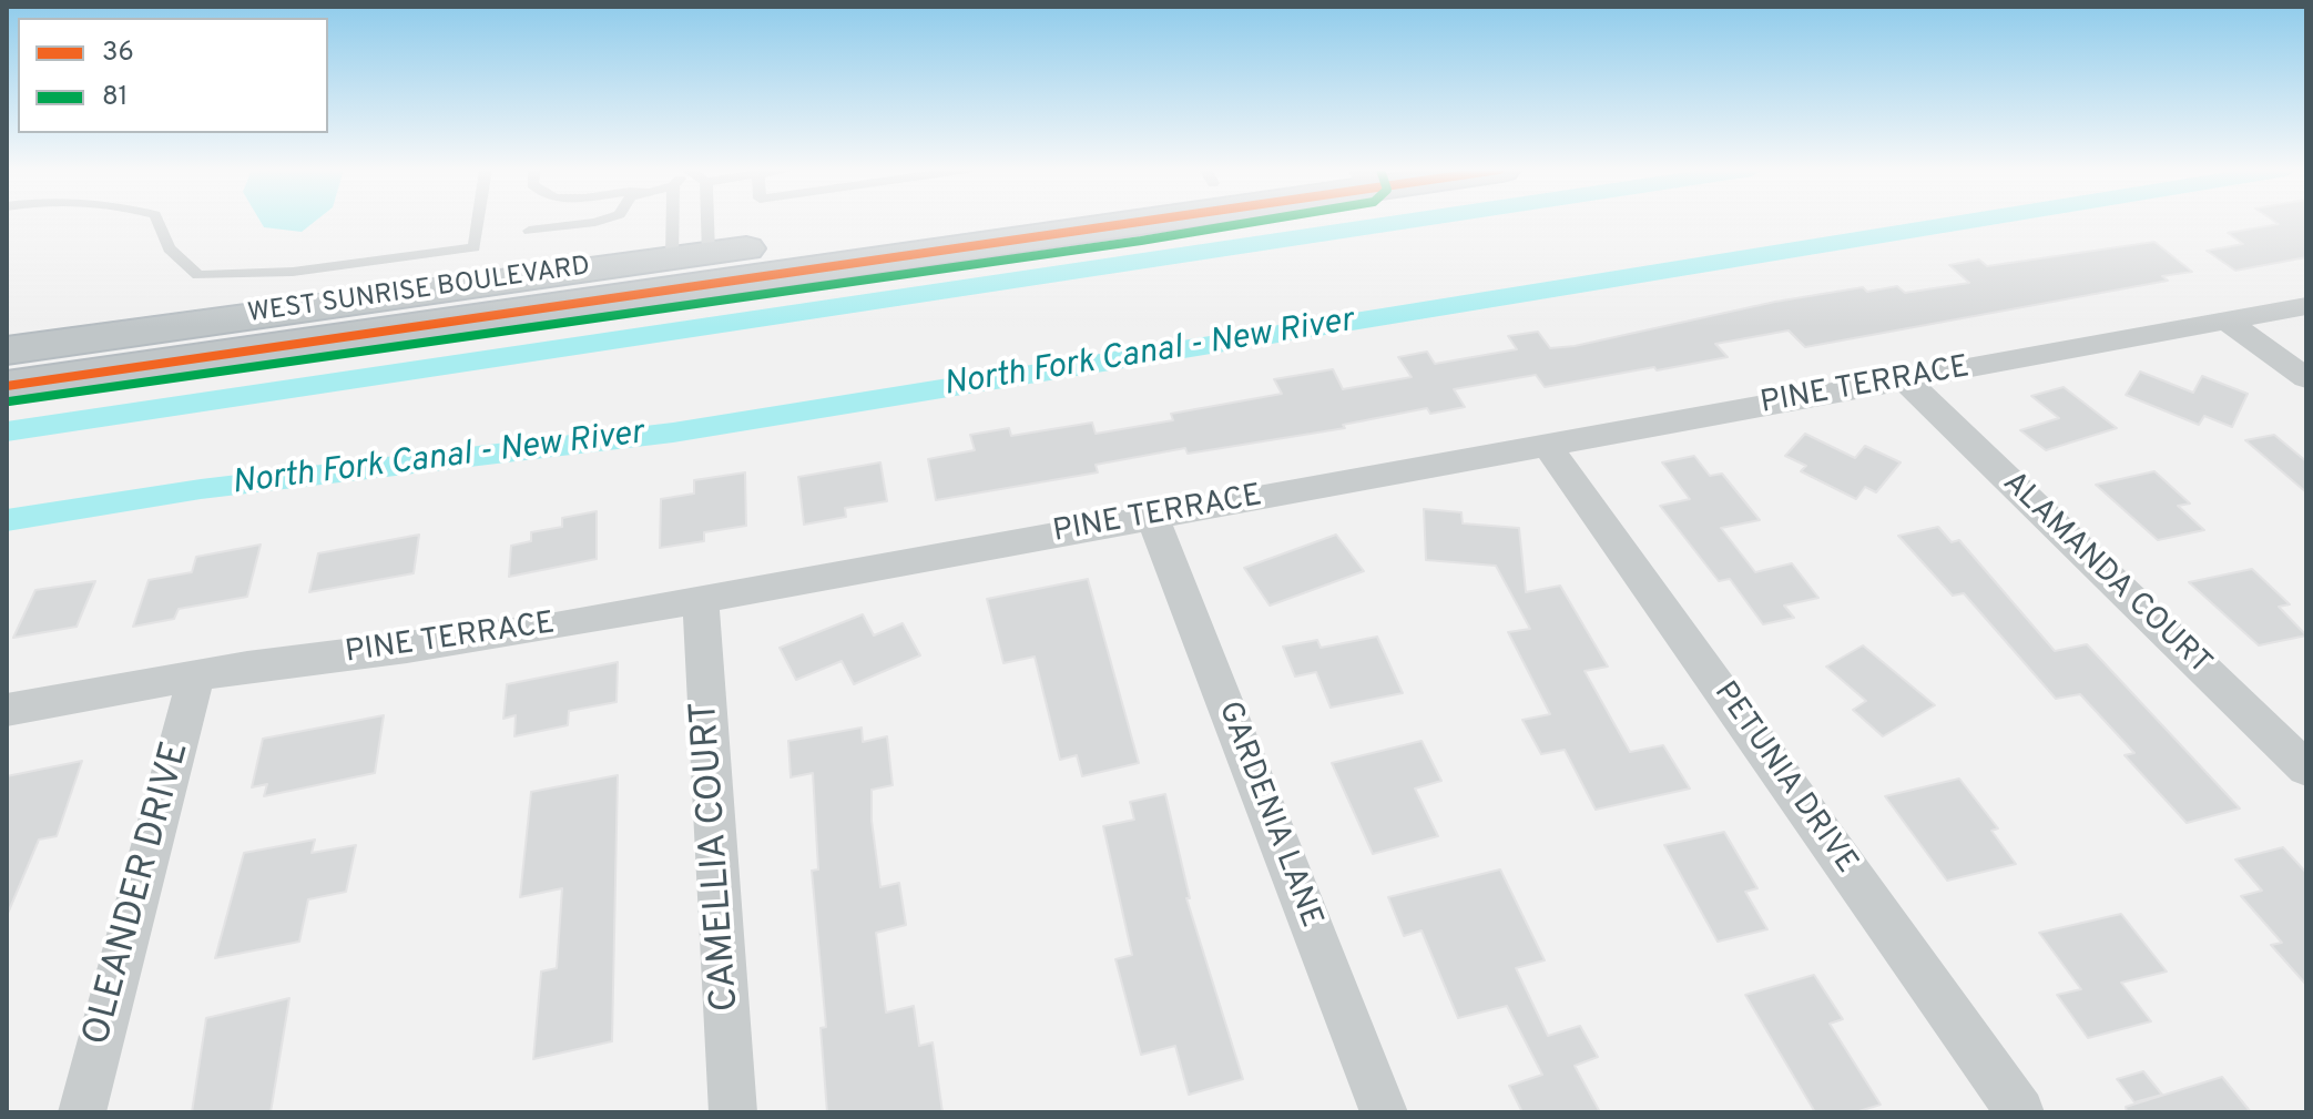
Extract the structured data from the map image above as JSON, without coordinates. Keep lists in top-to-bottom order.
{
  "streets": {
    "highway": ["WEST SUNRISE BOULEVARD"],
    "street": [
      "PINE TERRACE",
      "ALAMANDA COURT",
      "PETUNIA DRIVE",
      "GARDENIA LANE",
      "CAMELLIA COURT",
      "OLEANDER DRIVE"
    ]
  },
  "crossings": [
    ["PINE TERRACE", "ALAMANDA COURT"],
    ["PINE TERRACE", "PETUNIA DRIVE"],
    ["PINE TERRACE", "GARDENIA LANE"],
    ["PINE TERRACE", "CAMELLIA COURT"],
    ["PINE TERRACE", "OLEANDER DRIVE"]
  ],
  "water": ["North Fork Canal - New River"],
  "lines": ["transit line 36", "transit line 81"],
  "legend": ["36", "81"]
}
